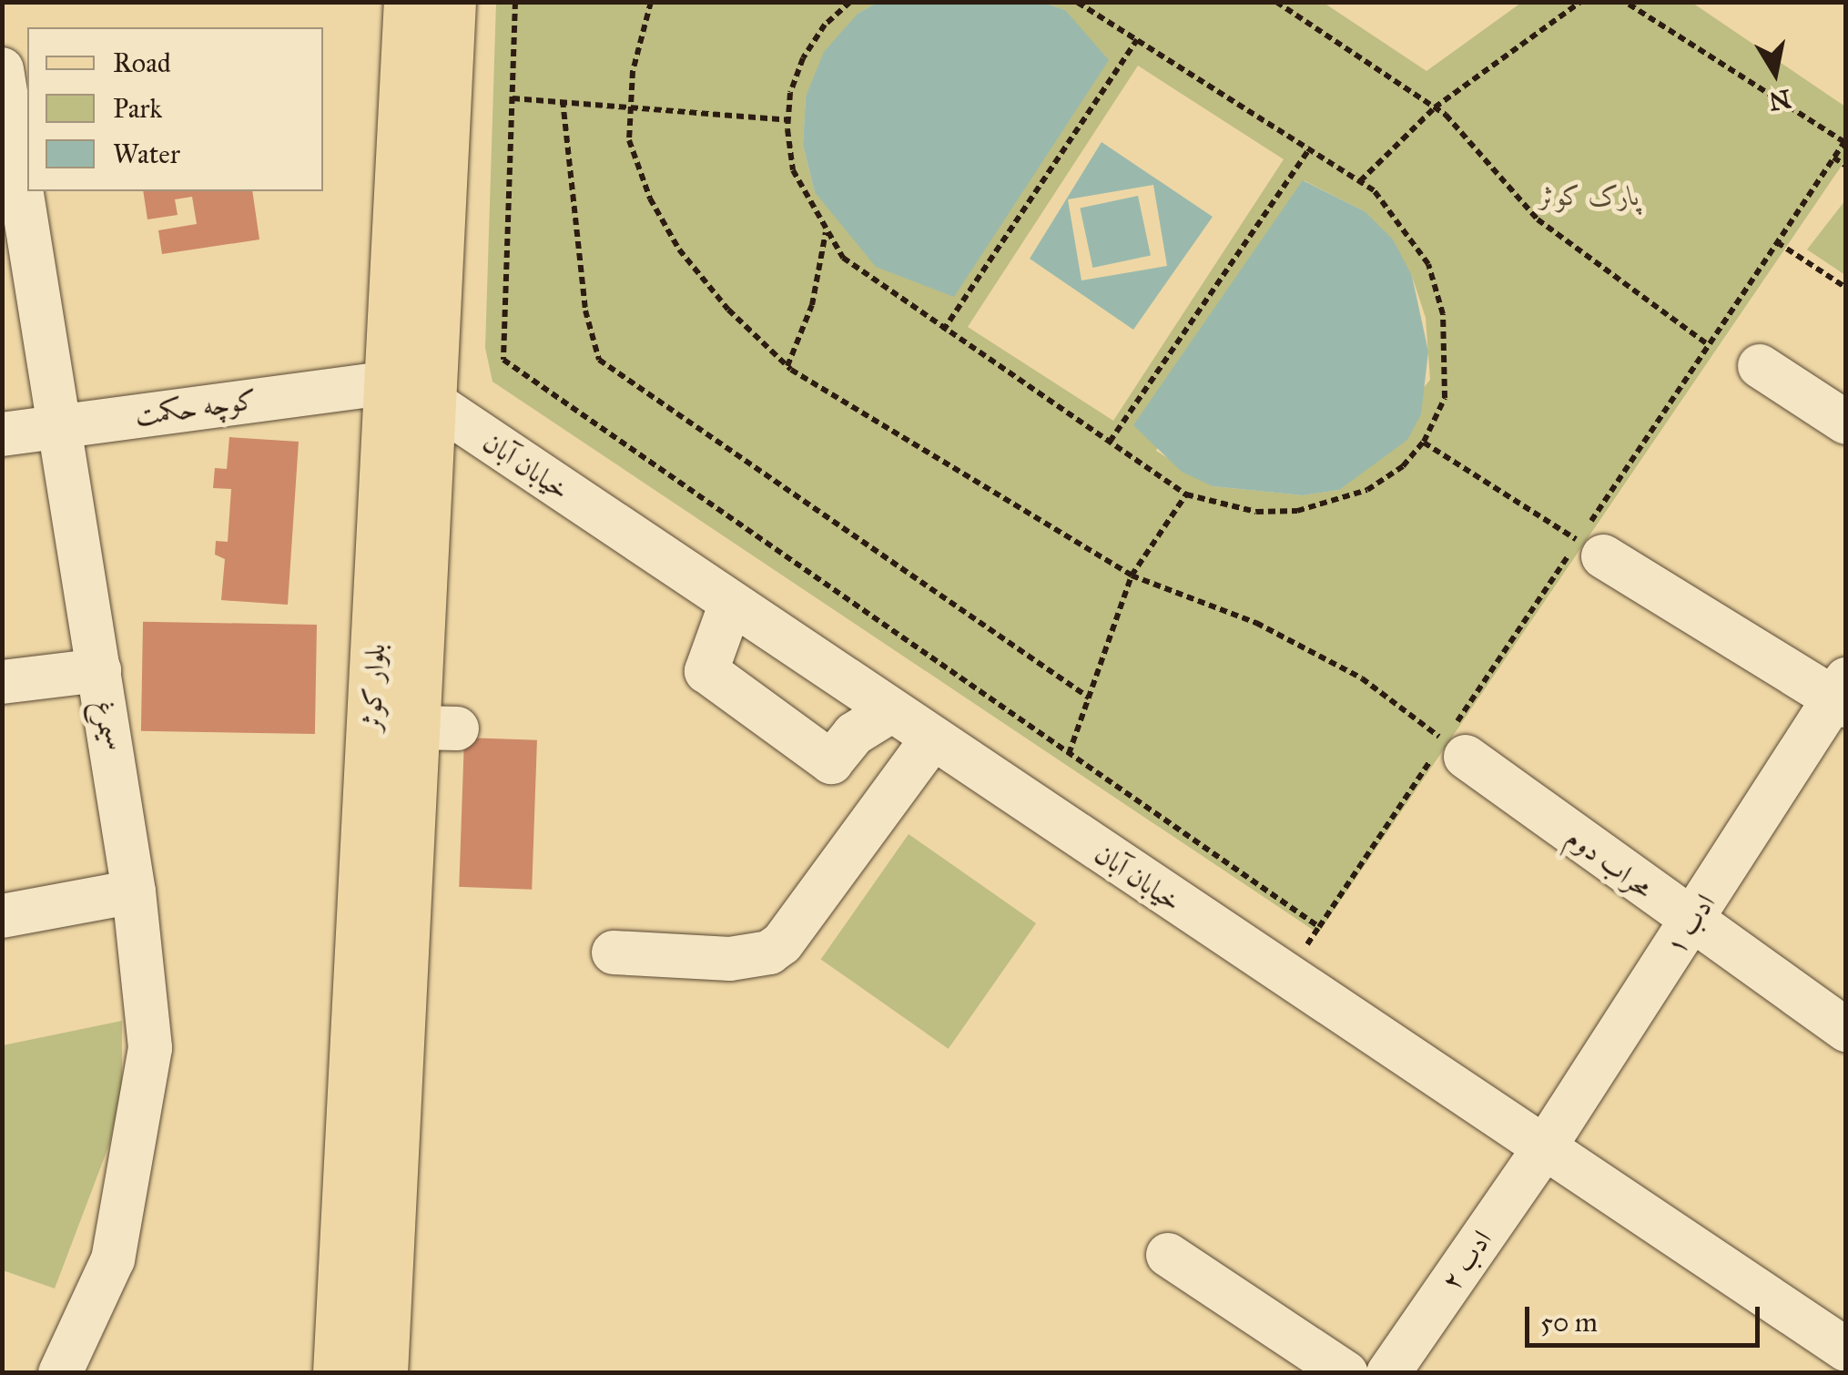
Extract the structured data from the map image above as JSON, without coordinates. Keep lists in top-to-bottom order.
{
  "streets": {
    "main road": ["بلوار کوثر"],
    "street": [
      "کوچه حکمت",
      "خیابان آبان",
      "سیمرغ",
      "محراب دوم",
      "ادب ۱",
      "ادب ۲"
    ]
  },
  "crossings": [
    ["کوچه حکمت", "خیابان آبان"],
    ["کوچه حکمت", "بلوار کوثر"],
    ["کوچه حکمت", "سیمرغ"],
    ["خیابان آبان", "بلوار کوثر"],
    ["خیابان آبان", "ادب ۱"],
    ["خیابان آبان", "ادب ۲"],
    ["محراب دوم", "ادب ۱"],
    ["ادب ۱", "ادب ۲"]
  ],
  "parks": ["پارک کوثر"],
  "legend": ["Road", "Park", "Water"],
  "scale_bar": "50 m",
  "north": "bottom"
}
